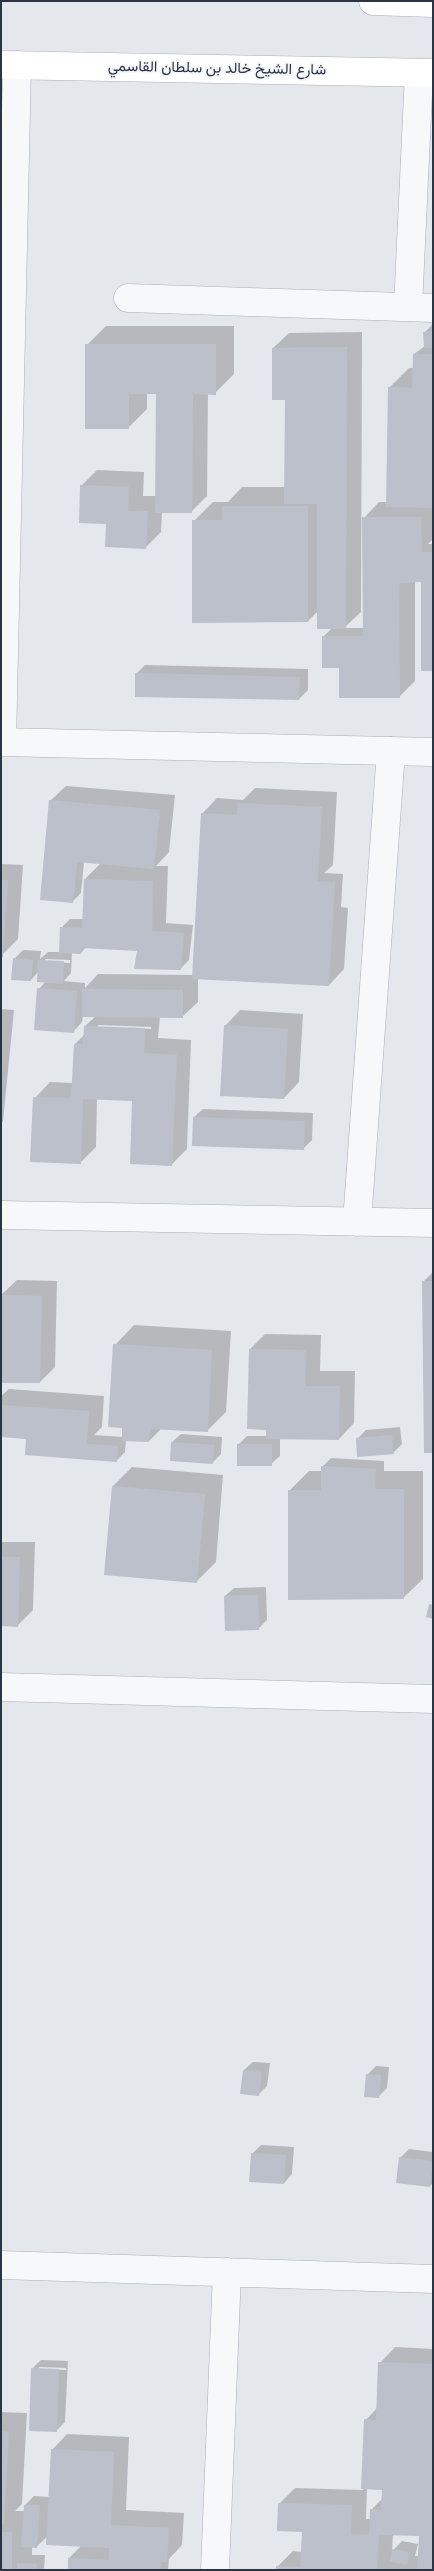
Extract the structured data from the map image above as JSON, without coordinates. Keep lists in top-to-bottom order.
{
  "streets": {
    "main road": ["شارع الشيخ خالد بن سلطان القاسمي"]
  }
}
